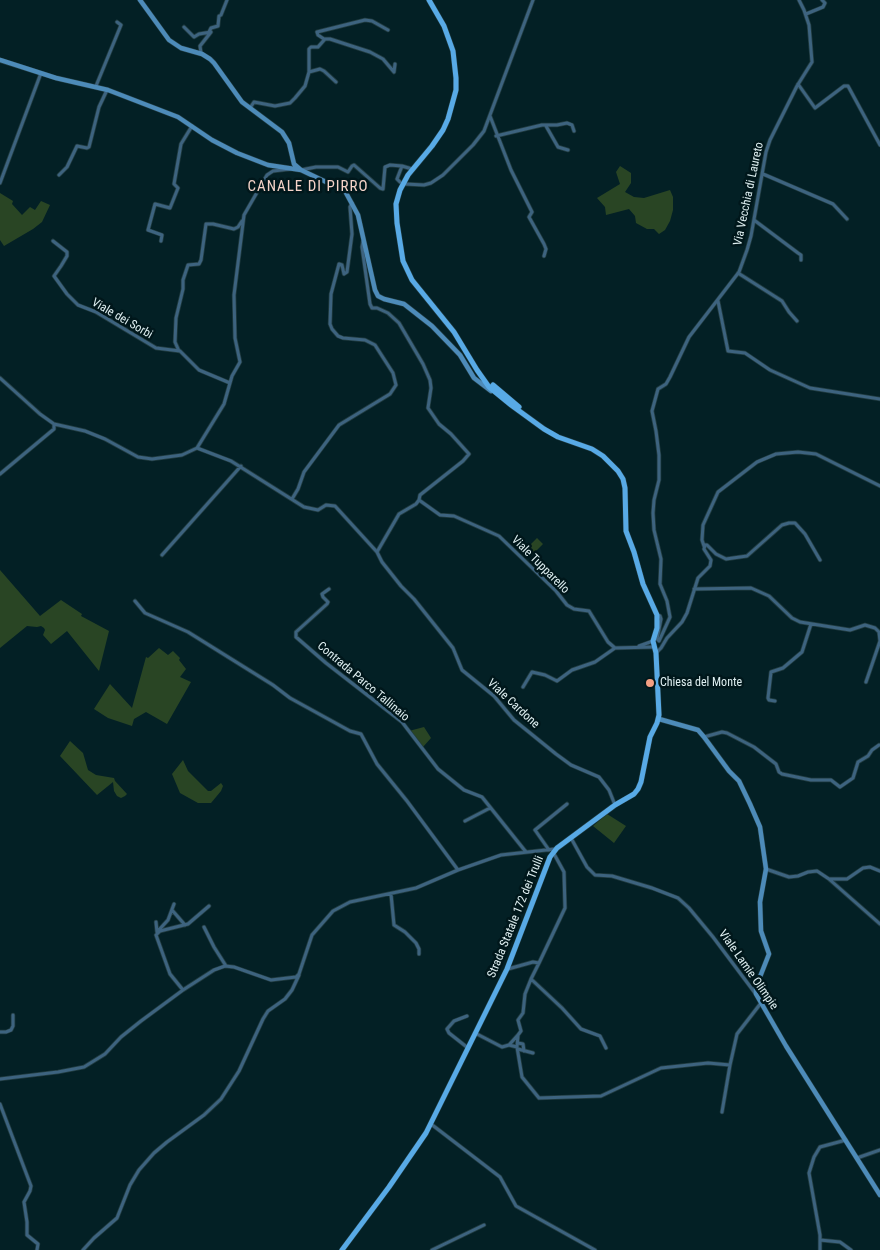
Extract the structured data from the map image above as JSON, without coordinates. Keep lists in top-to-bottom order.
{
  "streets": {
    "main road": ["Strada Statale 172 dei Trulli"],
    "street": [
      "Via Vecchia di Laureto",
      "Viale dei Sorbi",
      "Viale Tupparello",
      "Contrada Parco Tallinaio",
      "Viale Cardone",
      "Viale Lamie Olimpie"
    ]
  },
  "crossings": [
    ["Via Vecchia di Laureto", "Strada Statale 172 dei Trulli"],
    ["Viale Cardone", "Strada Statale 172 dei Trulli"],
    ["Strada Statale 172 dei Trulli", "Viale Lamie Olimpie"]
  ],
  "districts": ["CANALE DI PIRRO"],
  "places": ["Chiesa del Monte"]
}
